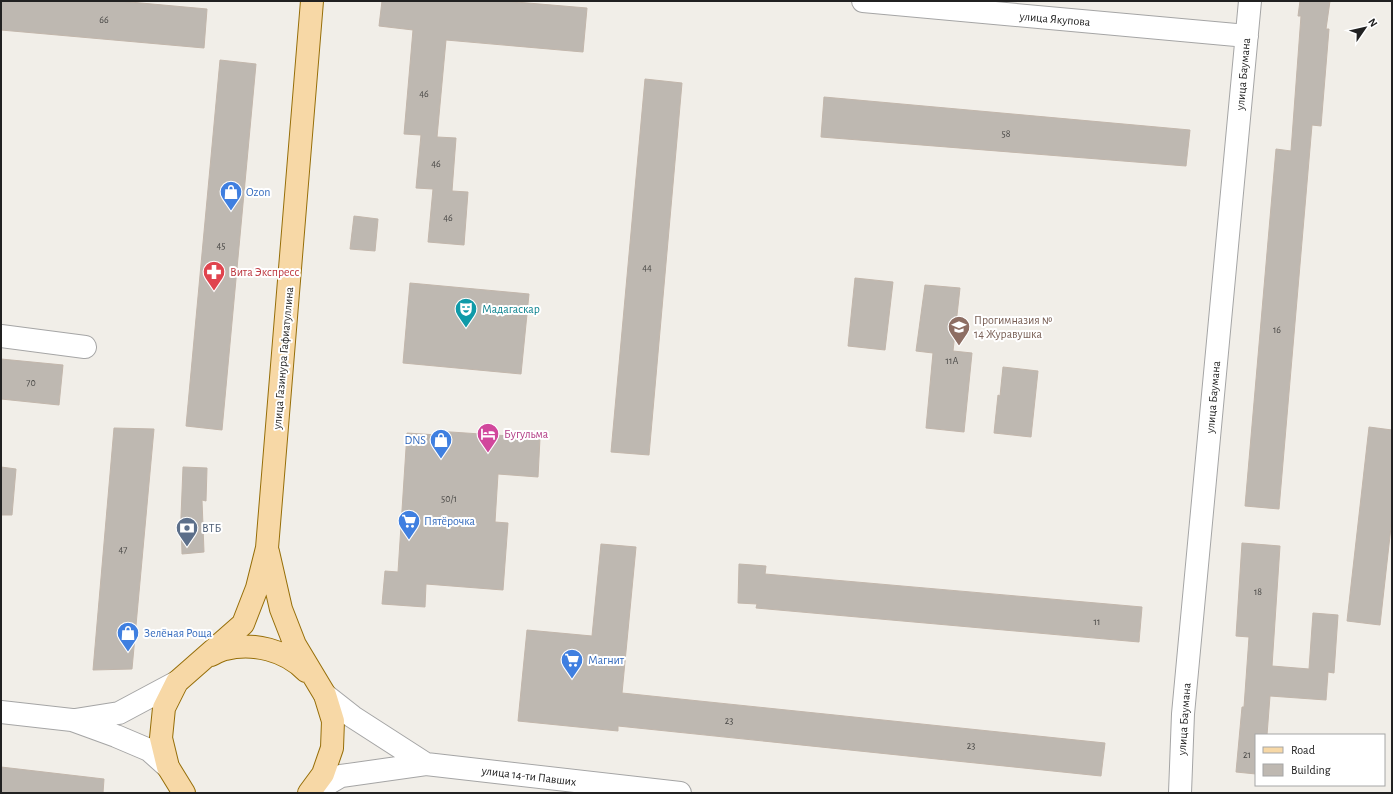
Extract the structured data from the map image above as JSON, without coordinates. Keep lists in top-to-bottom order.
{
  "streets": {
    "main road": ["улица Газинура Гафиатуллина"],
    "street": ["улица Якупова", "улица Баумана", "улица 14-ти Павших"]
  },
  "crossings": [
    ["улица Якупова", "улица Баумана"]
  ],
  "places": {
    "shop": ["Ozon", "DNS", "Зелёная Роща"],
    "pharmacy": ["Вита Экспресс"],
    "theatre": ["Мадагаскар"],
    "school or university": ["Прогимназия № 14 Журавушка"],
    "hotel": ["Бугульма"],
    "supermarket": ["Пятёрочка", "Магнит"],
    "bank": ["ВТБ"]
  },
  "house_numbers": [
    "66",
    "46",
    "58",
    "46",
    "46",
    "45",
    "44",
    "16",
    "11А",
    "70",
    "50/1",
    "47",
    "18",
    "11",
    "23",
    "23",
    "21"
  ],
  "legend": ["Road", "Building"],
  "north": "top right"
}
